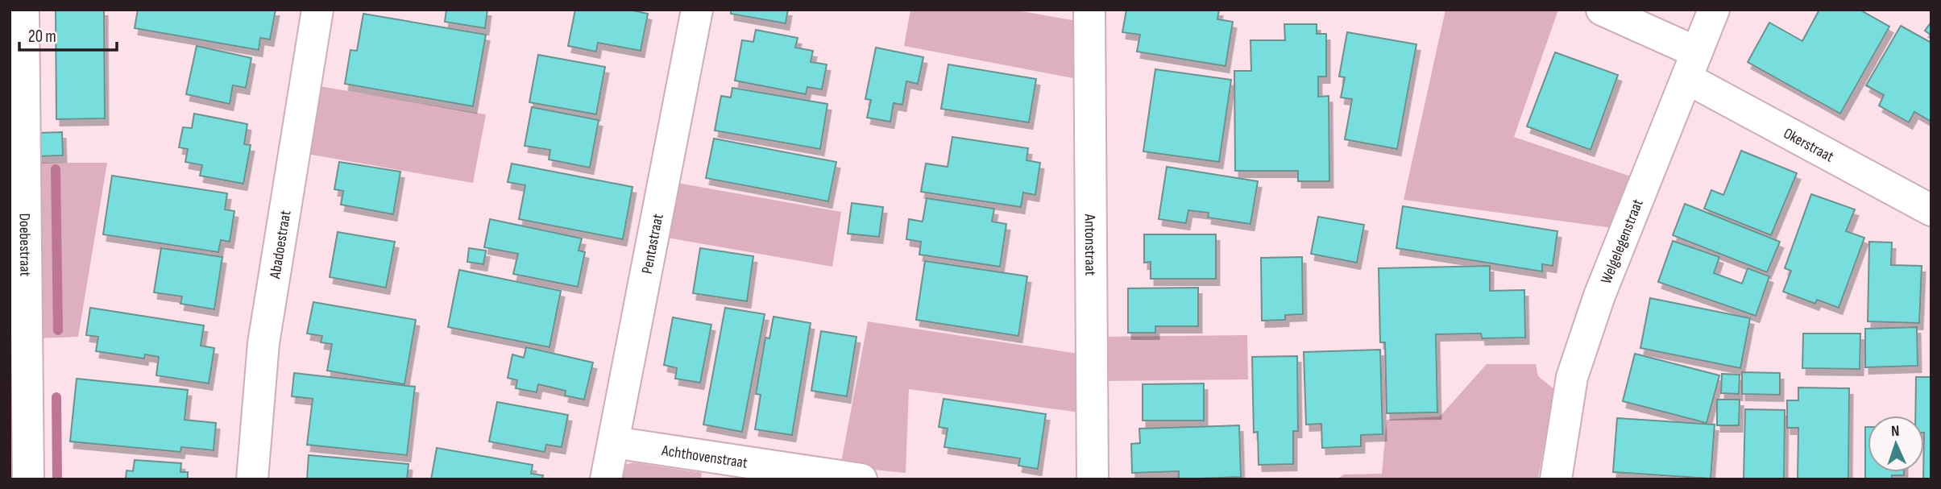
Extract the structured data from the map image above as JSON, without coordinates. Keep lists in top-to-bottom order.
{
  "streets": {
    "street": [
      "Okerstraat",
      "Welgelegenstraat",
      "Abadoestraat",
      "Doebestraat",
      "Pentastraat",
      "Antonstraat",
      "Achthovenstraat"
    ]
  },
  "crossings": [
    ["Okerstraat", "Welgelegenstraat"],
    ["Pentastraat", "Achthovenstraat"]
  ],
  "scale_bar": "20 m",
  "north": "top"
}
